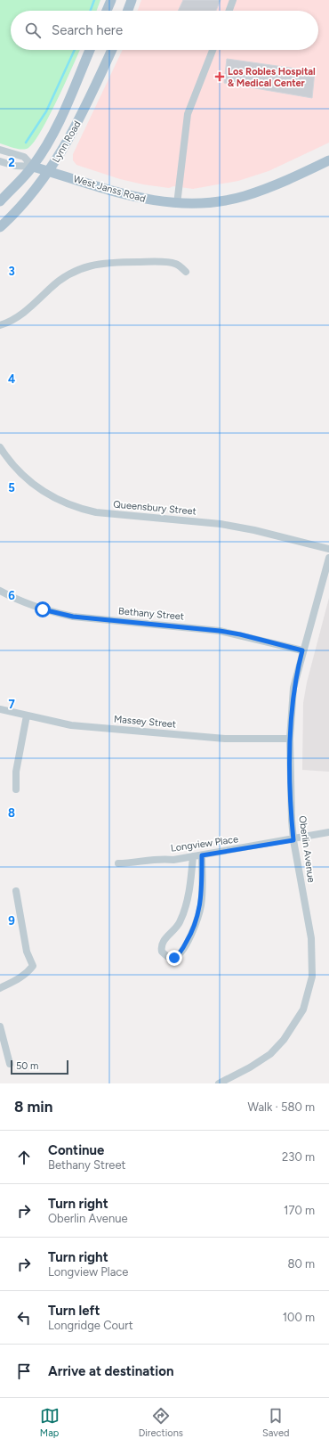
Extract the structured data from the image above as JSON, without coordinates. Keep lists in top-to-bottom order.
{
  "streets": {
    "main road": ["Lynn Road", "West Janss Road"],
    "street": [
      "Queensbury Street",
      "Bethany Street",
      "Massey Street",
      "Longview Place",
      "Oberlin Avenue"
    ]
  },
  "crossings": [
    ["Lynn Road", "West Janss Road"],
    ["Bethany Street", "Oberlin Avenue"],
    ["Massey Street", "Oberlin Avenue"],
    ["Longview Place", "Oberlin Avenue"]
  ],
  "places": {
    "health": ["Los Robles Hospital & Medical Center"]
  },
  "scale_bar": "50 m",
  "page": {
    "search": "Search here",
    "scale": "50 m",
    "heading": ["8 min", "Walk · 580 m"],
    "list": [
      ["Continue", "Bethany Street", "230 m"],
      ["Turn right", "Oberlin Avenue", "170 m"],
      ["Turn right", "Longview Place", "80 m"],
      ["Turn left", "Longridge Court", "100 m"],
      "Arrive at destination"
    ],
    "nav": ["Map", "Directions", "Saved"]
  },
  "grid": {
    "rows": [
      "2",
      "3",
      "4",
      "5",
      "6",
      "7",
      "8",
      "9"
    ]
  }
}
